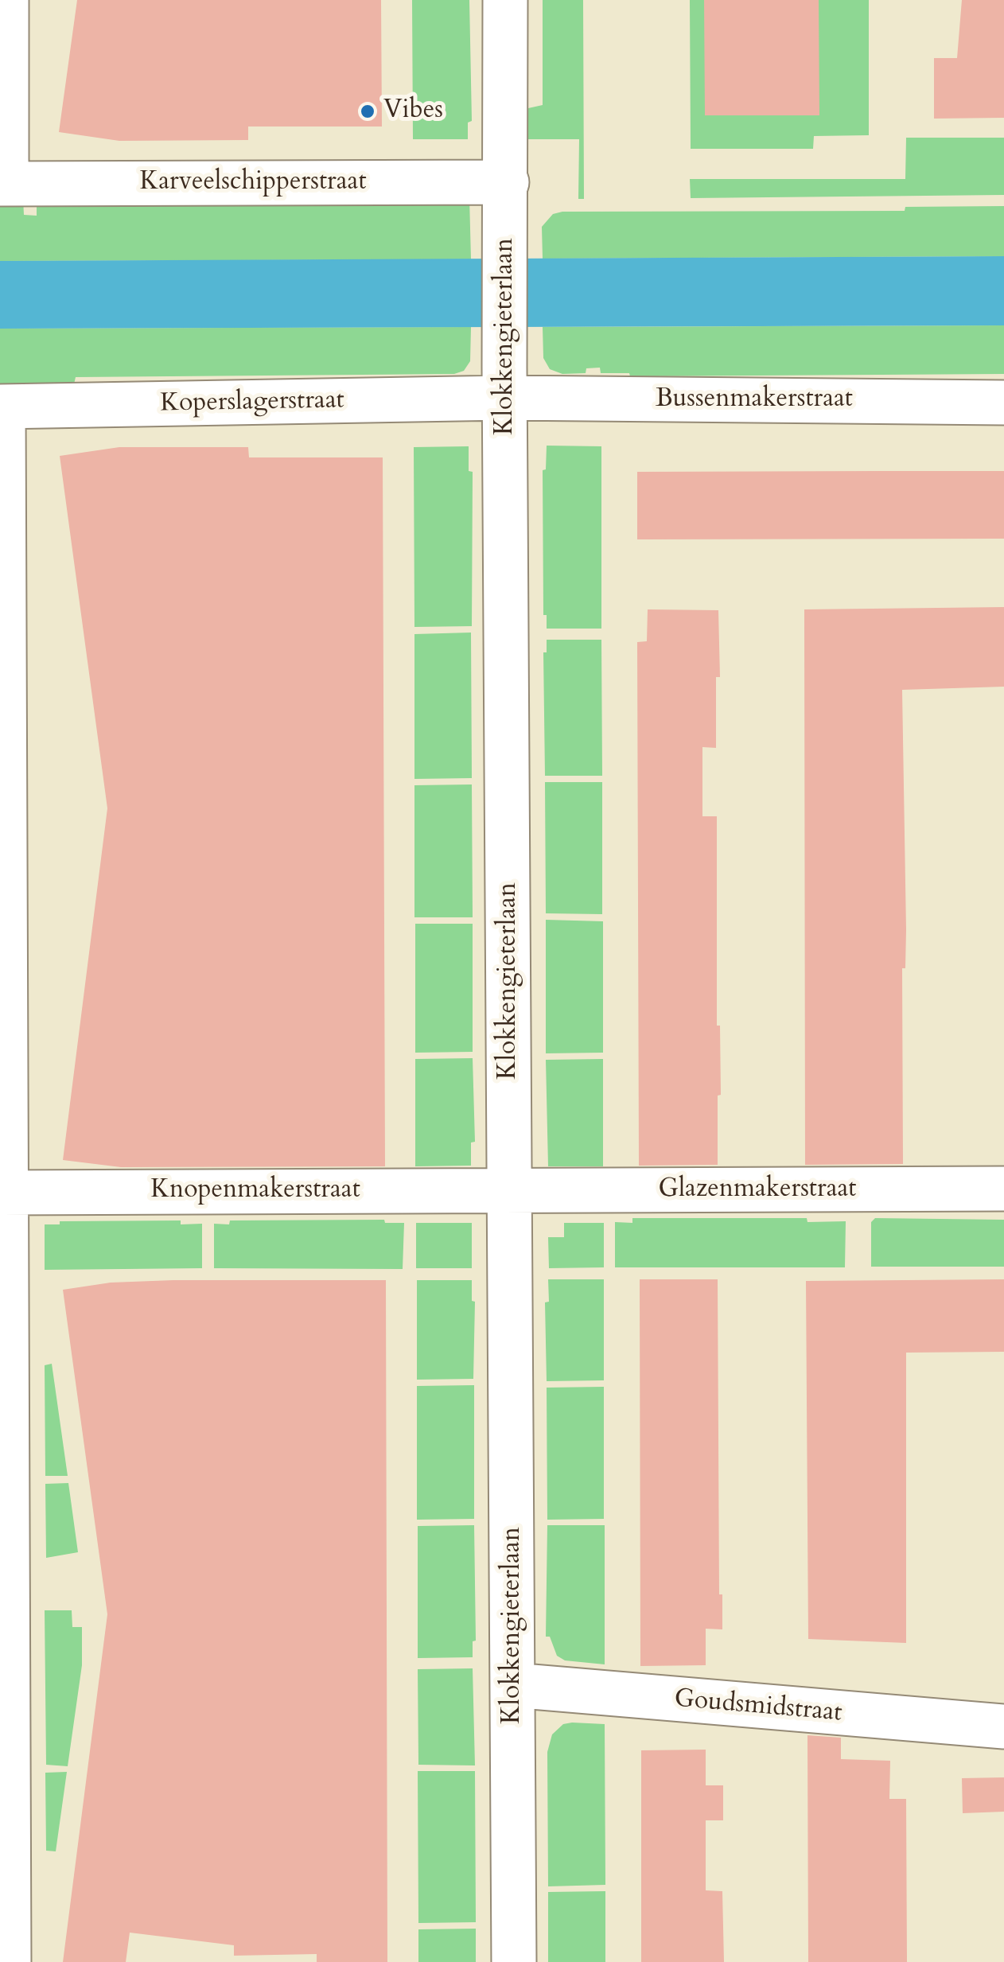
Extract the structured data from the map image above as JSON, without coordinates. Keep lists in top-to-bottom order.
{
  "streets": {
    "street": [
      "Karveelschipperstraat",
      "Klokkengieterlaan",
      "Bussenmakerstraat",
      "Koperslagerstraat",
      "Glazenmakerstraat",
      "Knopenmakerstraat",
      "Goudsmidstraat"
    ]
  },
  "crossings": [
    ["Karveelschipperstraat", "Klokkengieterlaan"],
    ["Klokkengieterlaan", "Bussenmakerstraat"],
    ["Klokkengieterlaan", "Koperslagerstraat"],
    ["Klokkengieterlaan", "Glazenmakerstraat"],
    ["Klokkengieterlaan", "Knopenmakerstraat"],
    ["Klokkengieterlaan", "Goudsmidstraat"],
    ["Bussenmakerstraat", "Koperslagerstraat"],
    ["Glazenmakerstraat", "Knopenmakerstraat"]
  ],
  "places": ["Vibes"]
}
